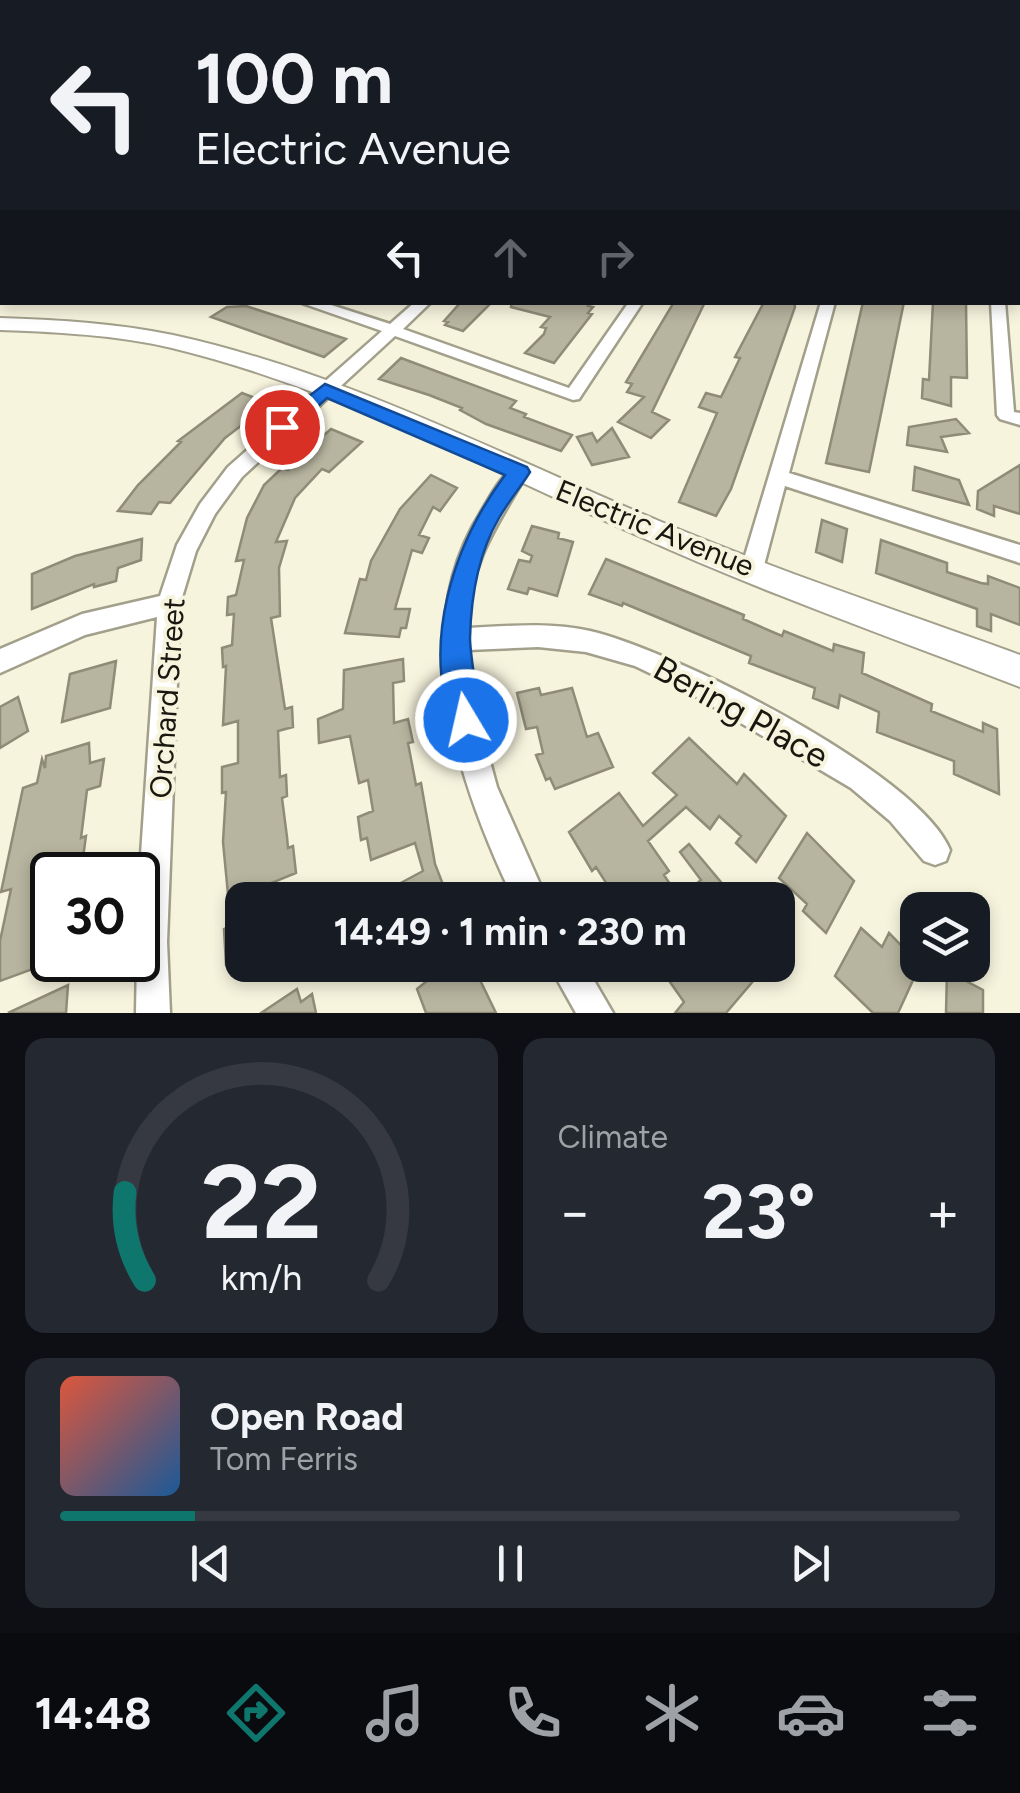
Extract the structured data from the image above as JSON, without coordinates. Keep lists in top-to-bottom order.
{
  "streets": {
    "street": ["Electric Avenue", "Orchard Street", "Bering Place"]
  },
  "crossings": [
    ["Electric Avenue", "Orchard Street"]
  ],
  "page": {
    "turn": ["100 m", "Electric Avenue"],
    "limit": "30",
    "trip": "14:49 · 1 min · 230 m",
    "tile": "Climate",
    "heat": ["−", "23°", "+"],
    "song": ["Open Road", "Tom Ferris"],
    "tabs": "14:48",
    "gauge": ["22", "km/h"]
  }
}
